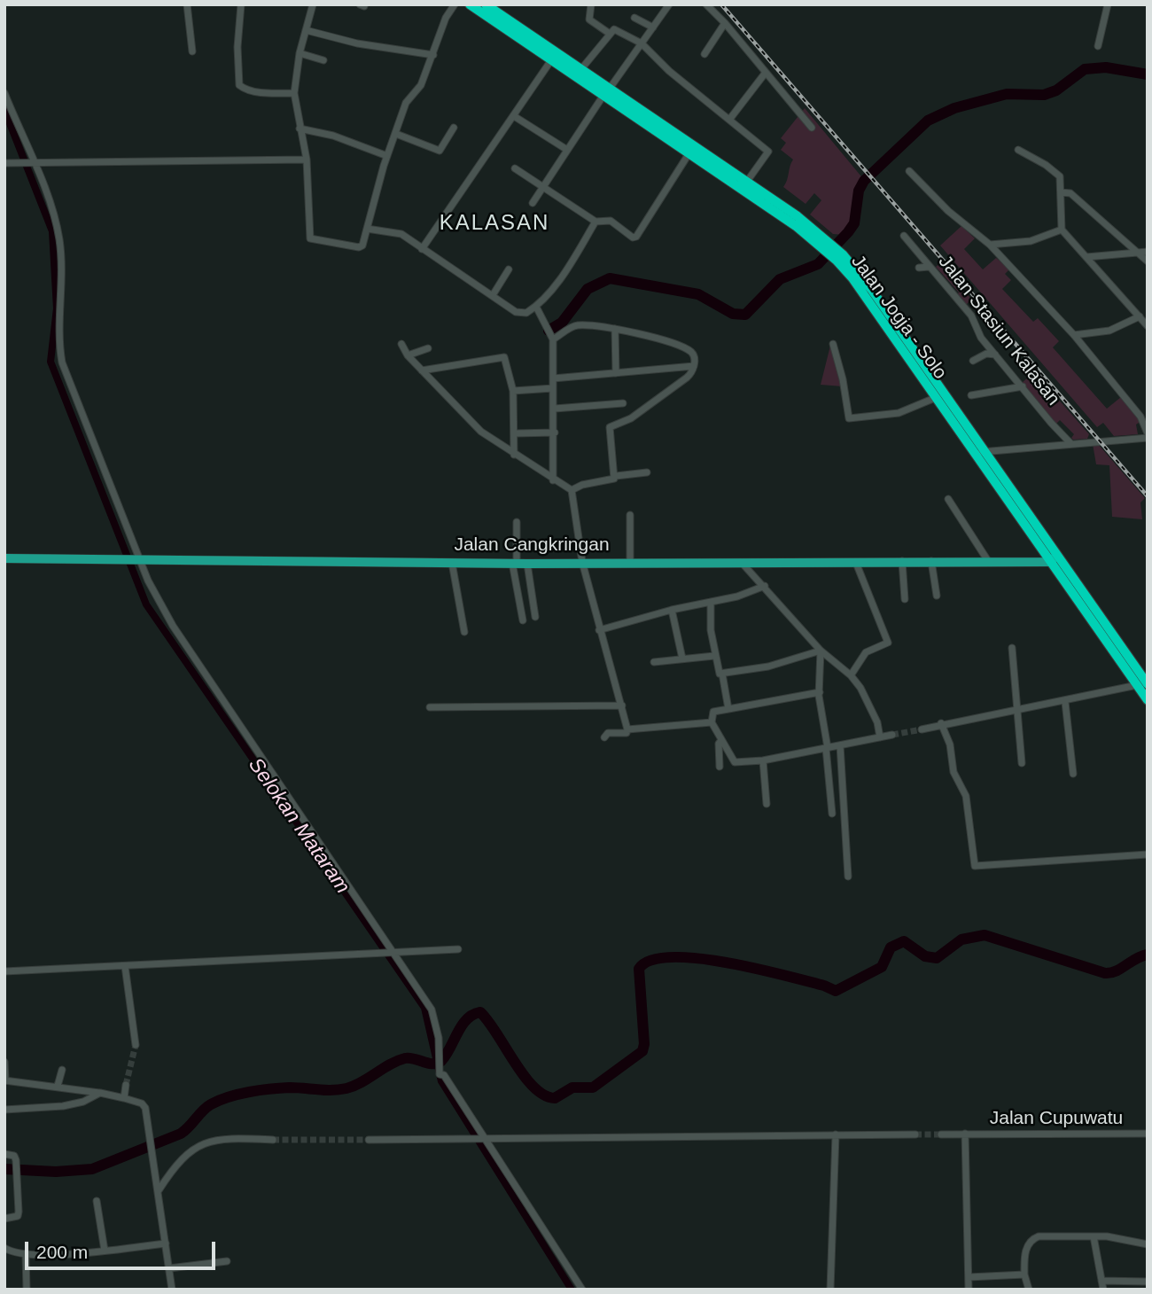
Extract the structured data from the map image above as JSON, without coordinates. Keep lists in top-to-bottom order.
{
  "streets": {
    "highway": ["Jalan Jogja - Solo"],
    "main road": ["Jalan Cangkringan"],
    "street": ["Jalan Stasiun Kalasan", "Jalan Cupuwatu"]
  },
  "crossings": [
    ["Jalan Jogja - Solo", "Jalan Cangkringan"]
  ],
  "districts": ["KALASAN"],
  "water": ["Selokan Mataram"],
  "scale_bar": "200 m"
}
